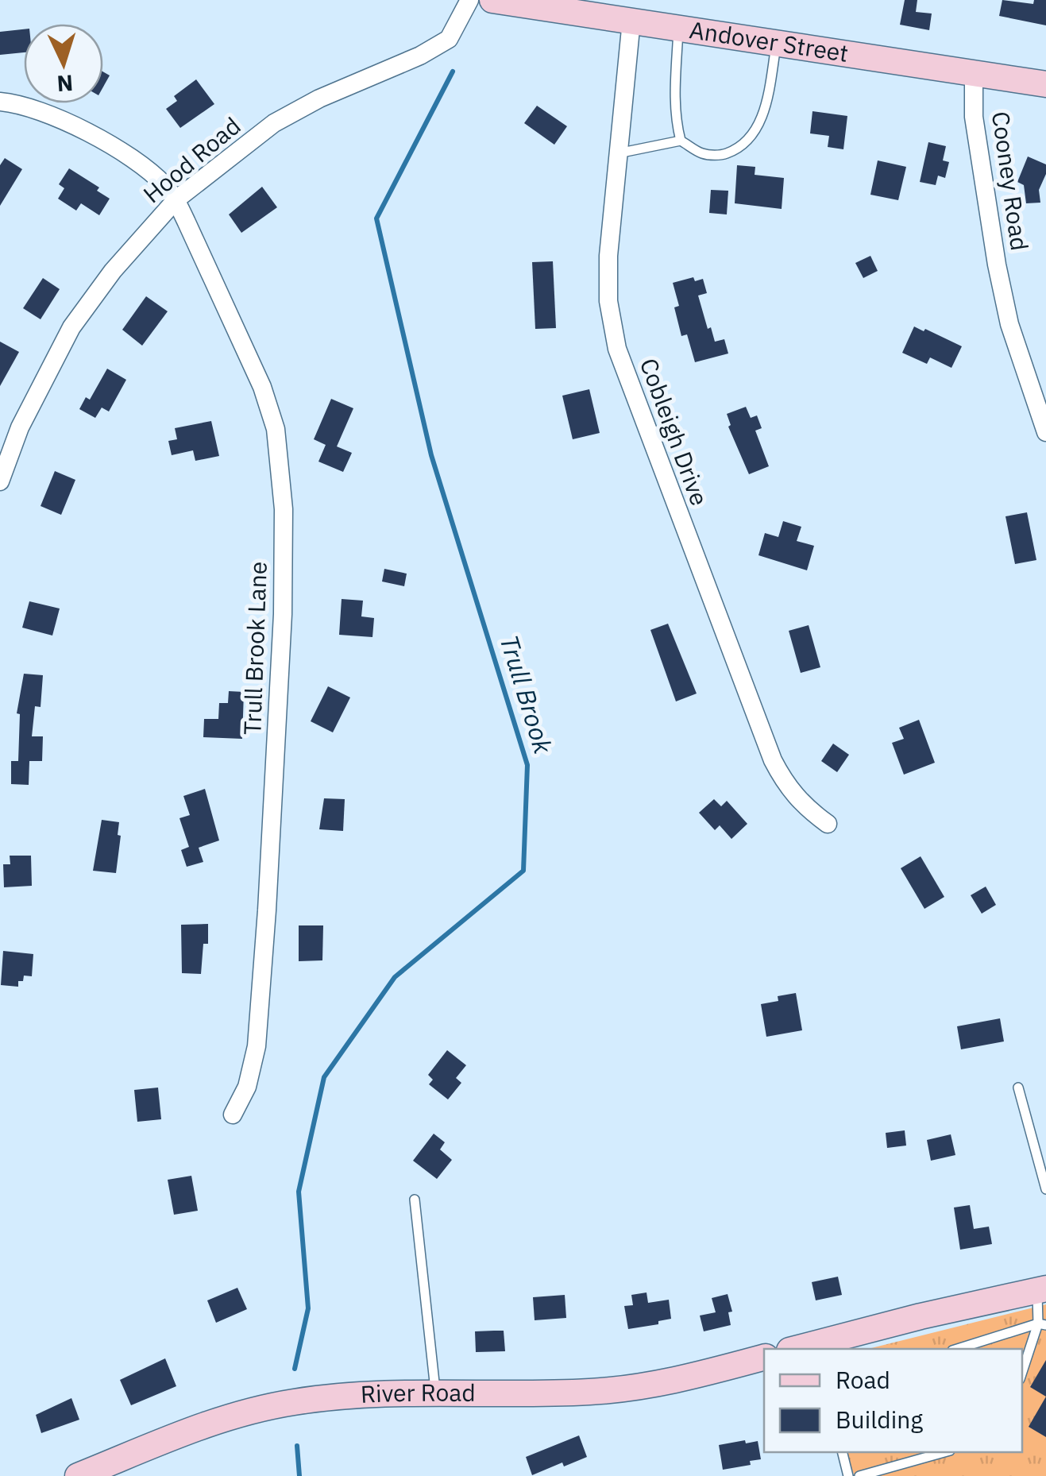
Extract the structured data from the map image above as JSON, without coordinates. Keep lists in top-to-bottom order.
{
  "streets": {
    "main road": ["Andover Street", "River Road"],
    "street": [
      "Hood Road",
      "Cooney Road",
      "Cobleigh Drive",
      "Trull Brook Lane"
    ]
  },
  "crossings": [
    ["Andover Street", "Cooney Road"],
    ["Andover Street", "Cobleigh Drive"],
    ["Hood Road", "Trull Brook Lane"]
  ],
  "water": ["Trull Brook"],
  "legend": ["Road", "Building"],
  "north": "bottom"
}
